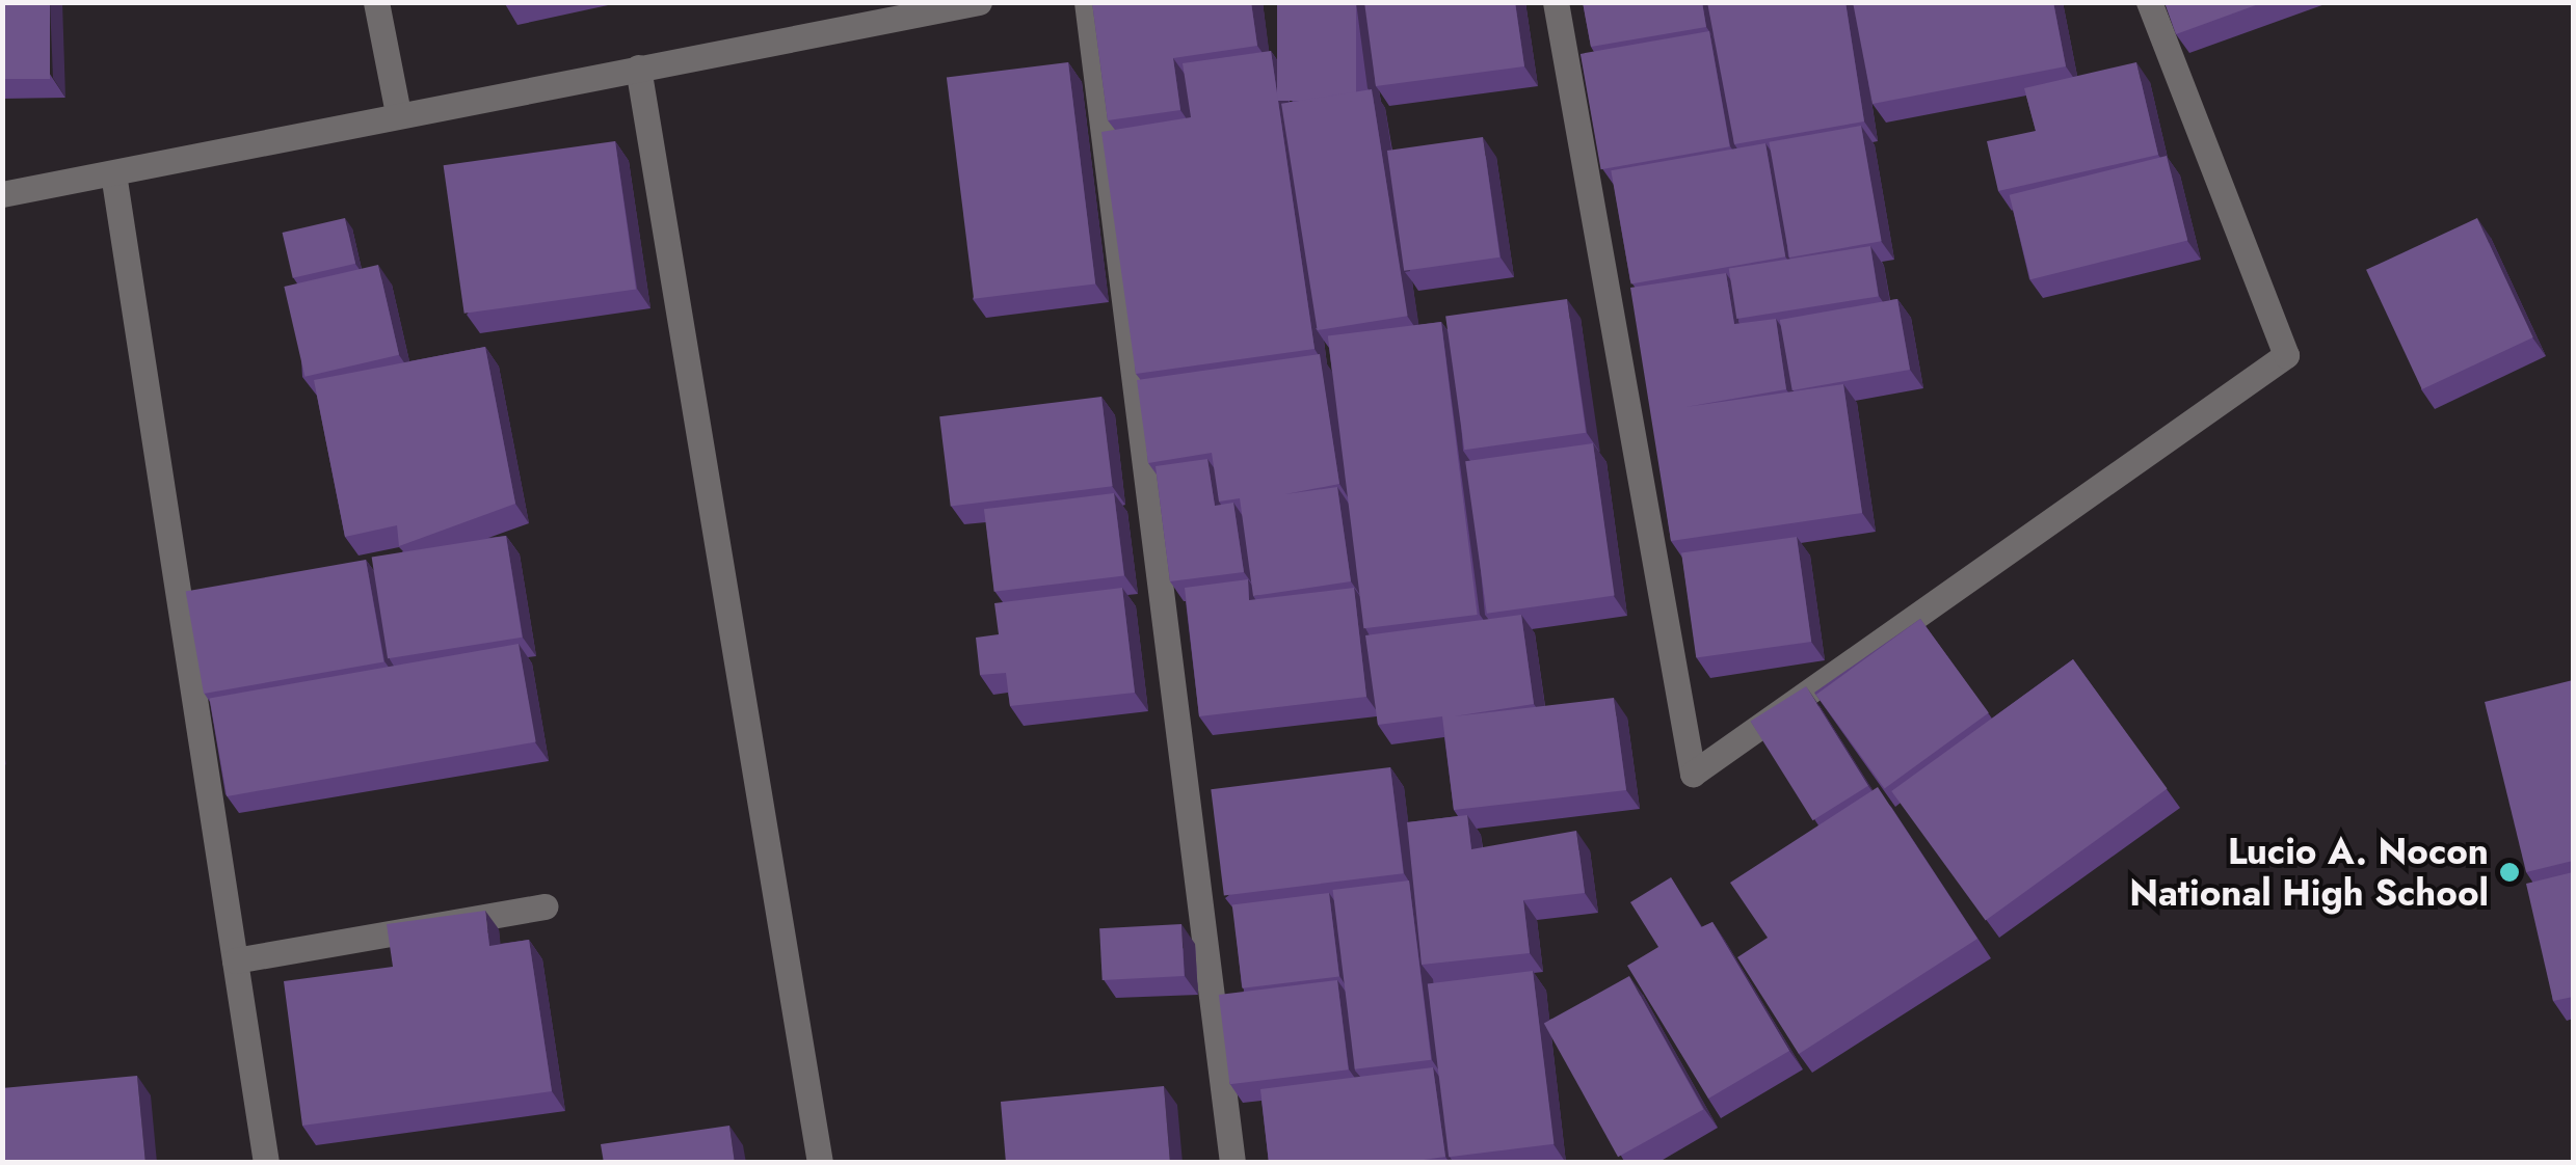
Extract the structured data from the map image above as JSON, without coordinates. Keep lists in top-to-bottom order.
{
  "places": ["Lucio A. Nocon National High School"]
}
